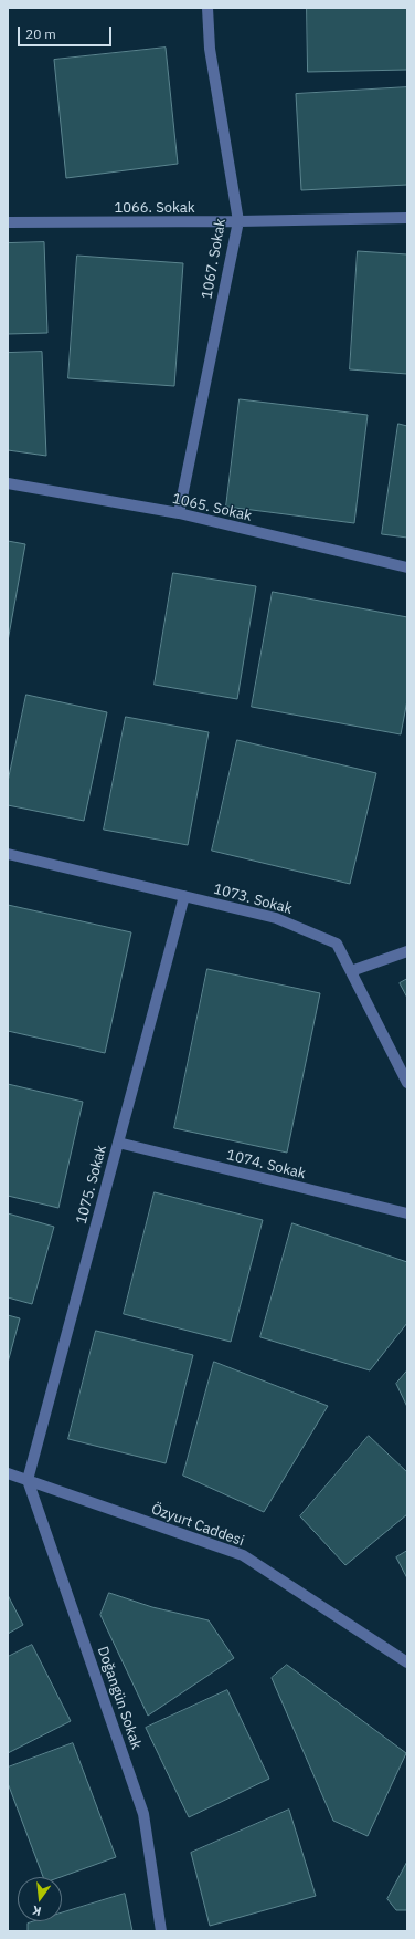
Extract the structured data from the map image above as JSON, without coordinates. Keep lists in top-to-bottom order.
{
  "streets": {
    "street": [
      "1066. Sokak",
      "1067. Sokak",
      "1065. Sokak",
      "1073. Sokak",
      "1074. Sokak",
      "1075. Sokak",
      "Özyurt Caddesi",
      "Doğangün Sokak"
    ]
  },
  "crossings": [
    ["1066. Sokak", "1067. Sokak"],
    ["1067. Sokak", "1065. Sokak"],
    ["1073. Sokak", "1075. Sokak"],
    ["1074. Sokak", "1075. Sokak"],
    ["1075. Sokak", "Özyurt Caddesi"],
    ["1075. Sokak", "Doğangün Sokak"],
    ["Özyurt Caddesi", "Doğangün Sokak"]
  ],
  "scale_bar": "20 m",
  "north": "bottom"
}
